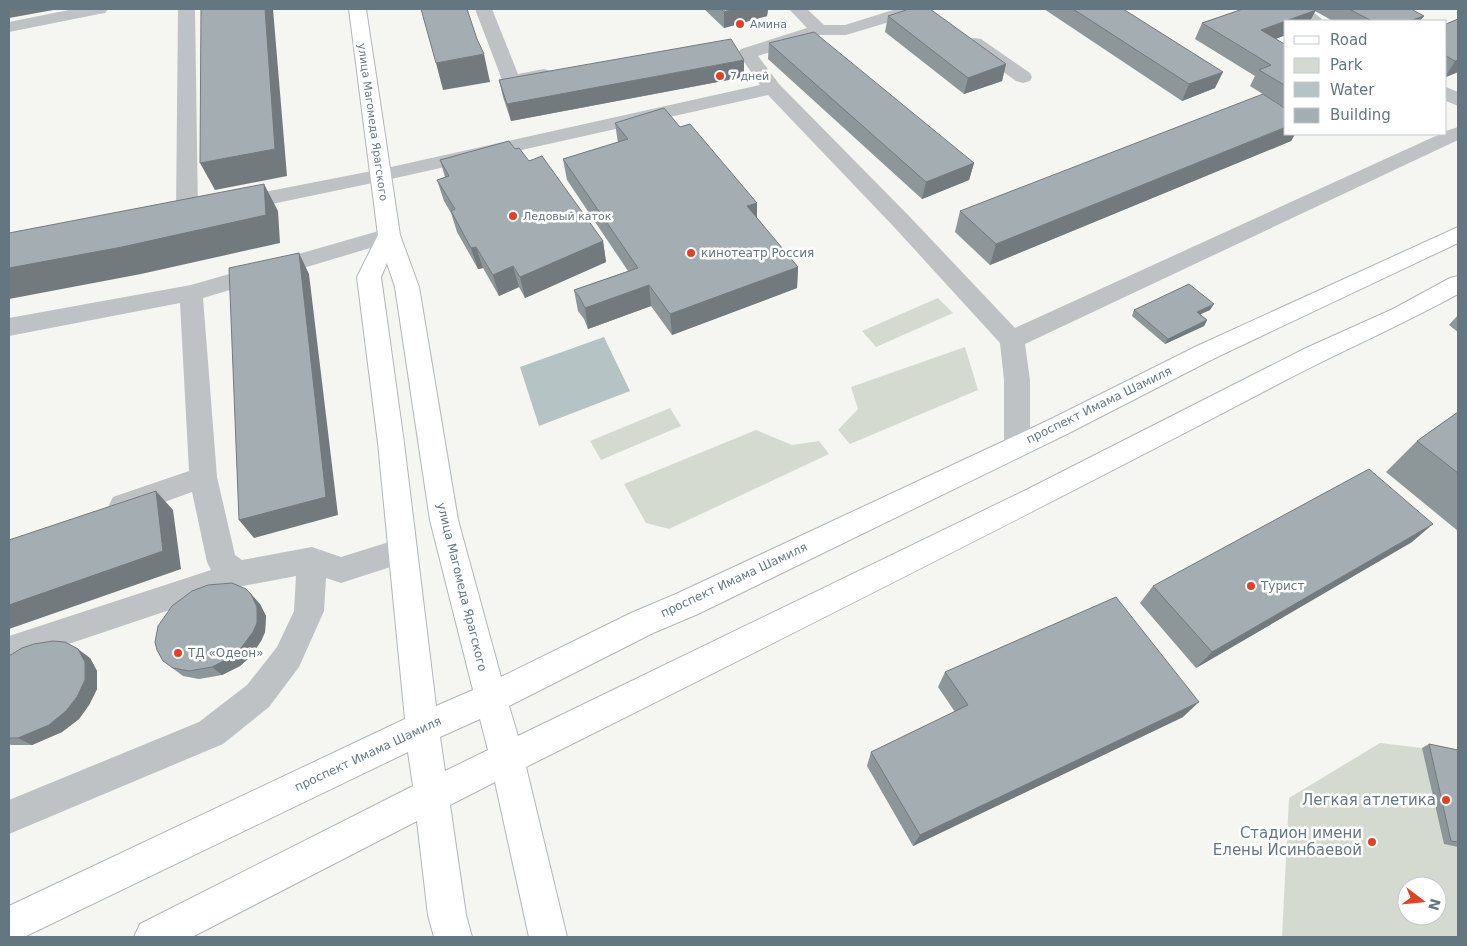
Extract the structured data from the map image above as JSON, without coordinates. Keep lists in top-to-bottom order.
{
  "streets": {
    "main road": ["улица Магомеда Ярагского", "проспект Имама Шамиля"]
  },
  "crossings": [
    ["улица Магомеда Ярагского", "проспект Имама Шамиля"]
  ],
  "places": [
    "Амина",
    "7 дней",
    "Ледовый каток",
    "кинотеатр Россия",
    "Турист",
    "ТД «Одеон»",
    "Легкая атлетика",
    "Стадион имени Елены Исинбаевой"
  ],
  "legend": [
    "Road",
    "Park",
    "Water",
    "Building"
  ],
  "north": "right"
}
